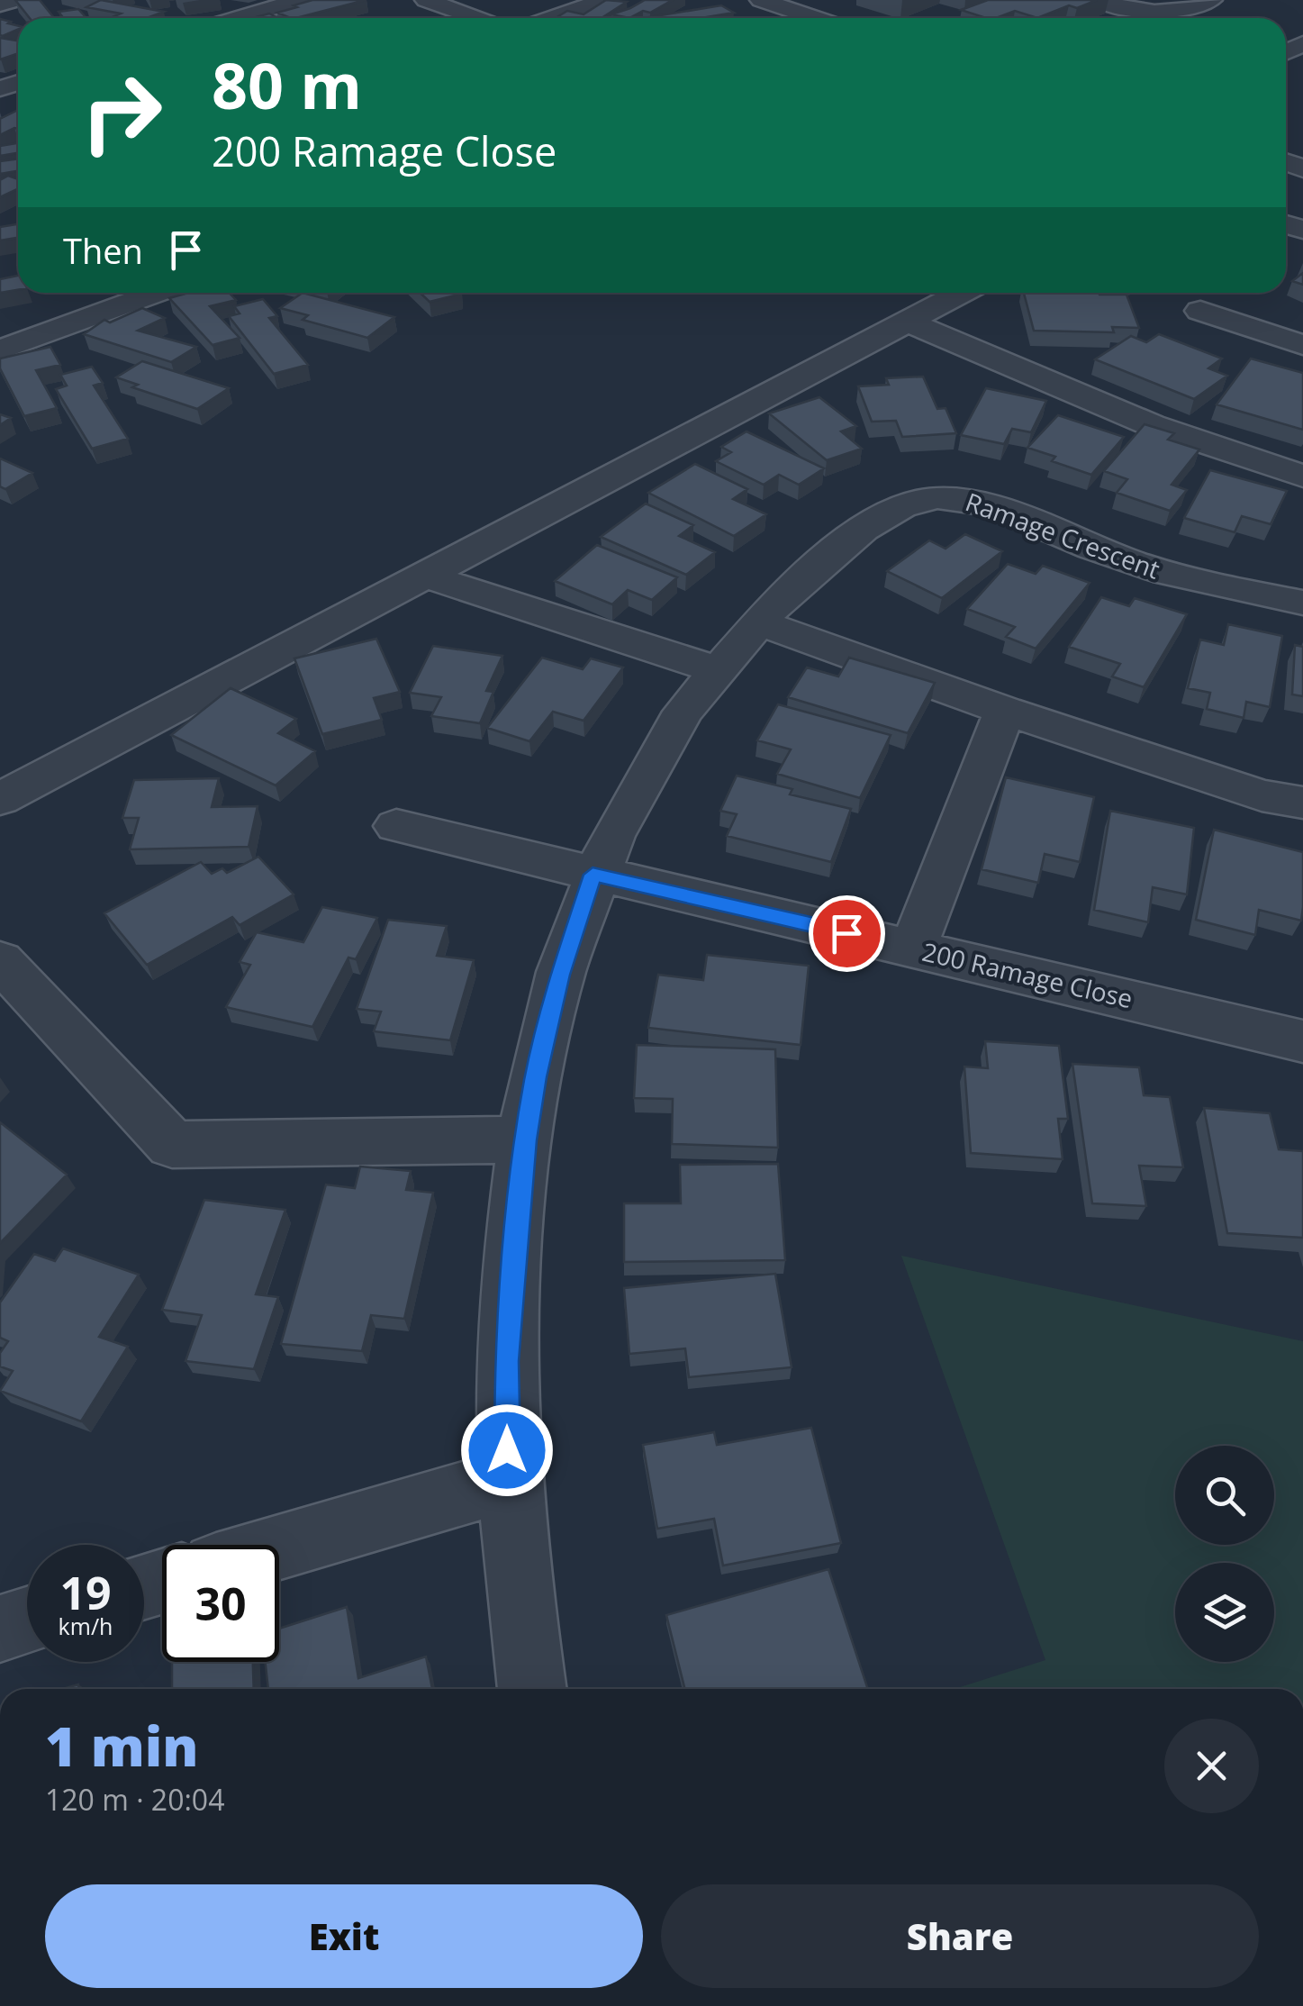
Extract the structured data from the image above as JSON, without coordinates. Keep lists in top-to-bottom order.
{
  "streets": {
    "street": ["Ramage Crescent", "200 Ramage Close"]
  },
  "crossings": [
    ["Ramage Crescent", "200 Ramage Close"]
  ],
  "page": {
    "turn": ["80 m", "200 Ramage Close"],
    "then": "Then",
    "speed": "19 km/h",
    "limit": "30",
    "heading": ["1 min", "120 m · 20:04"],
    "buttons": ["Exit", "Share"]
  }
}
